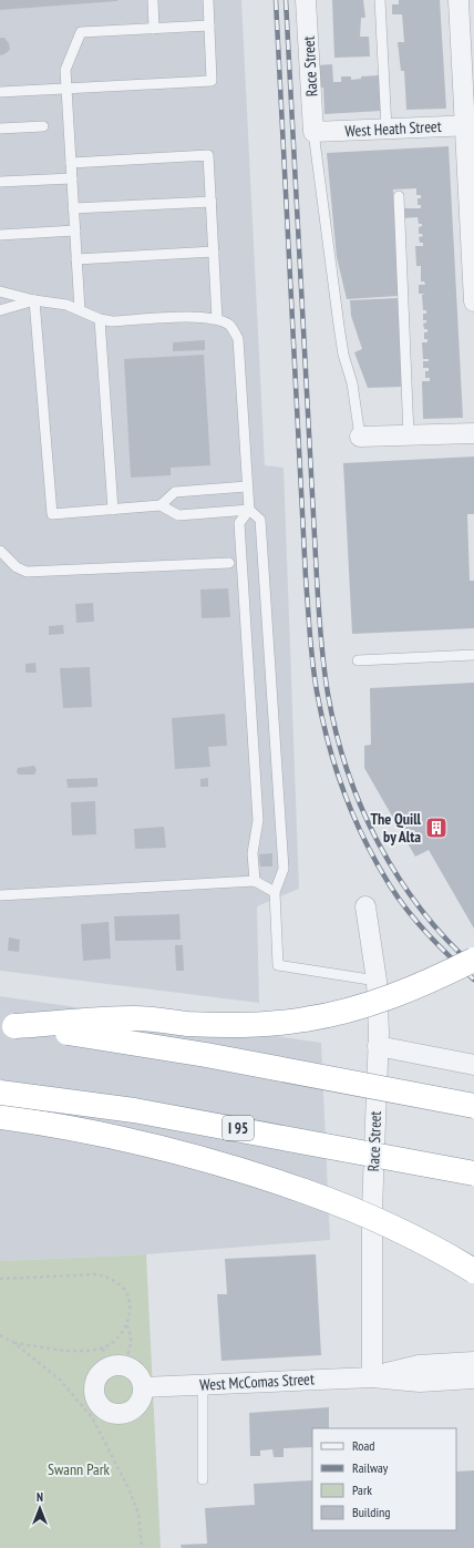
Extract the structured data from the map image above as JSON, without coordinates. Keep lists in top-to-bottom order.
{
  "streets": {
    "highway": ["I 95"],
    "street": ["Race Street", "West Heath Street", "West McComas Street"]
  },
  "crossings": [
    ["Race Street", "West Heath Street"],
    ["Race Street", "West McComas Street"]
  ],
  "parks": ["Swann Park"],
  "places": {
    "building": ["The Quill by Alta"]
  },
  "legend": [
    "Road",
    "Railway",
    "Park",
    "Building"
  ],
  "north": "top"
}
